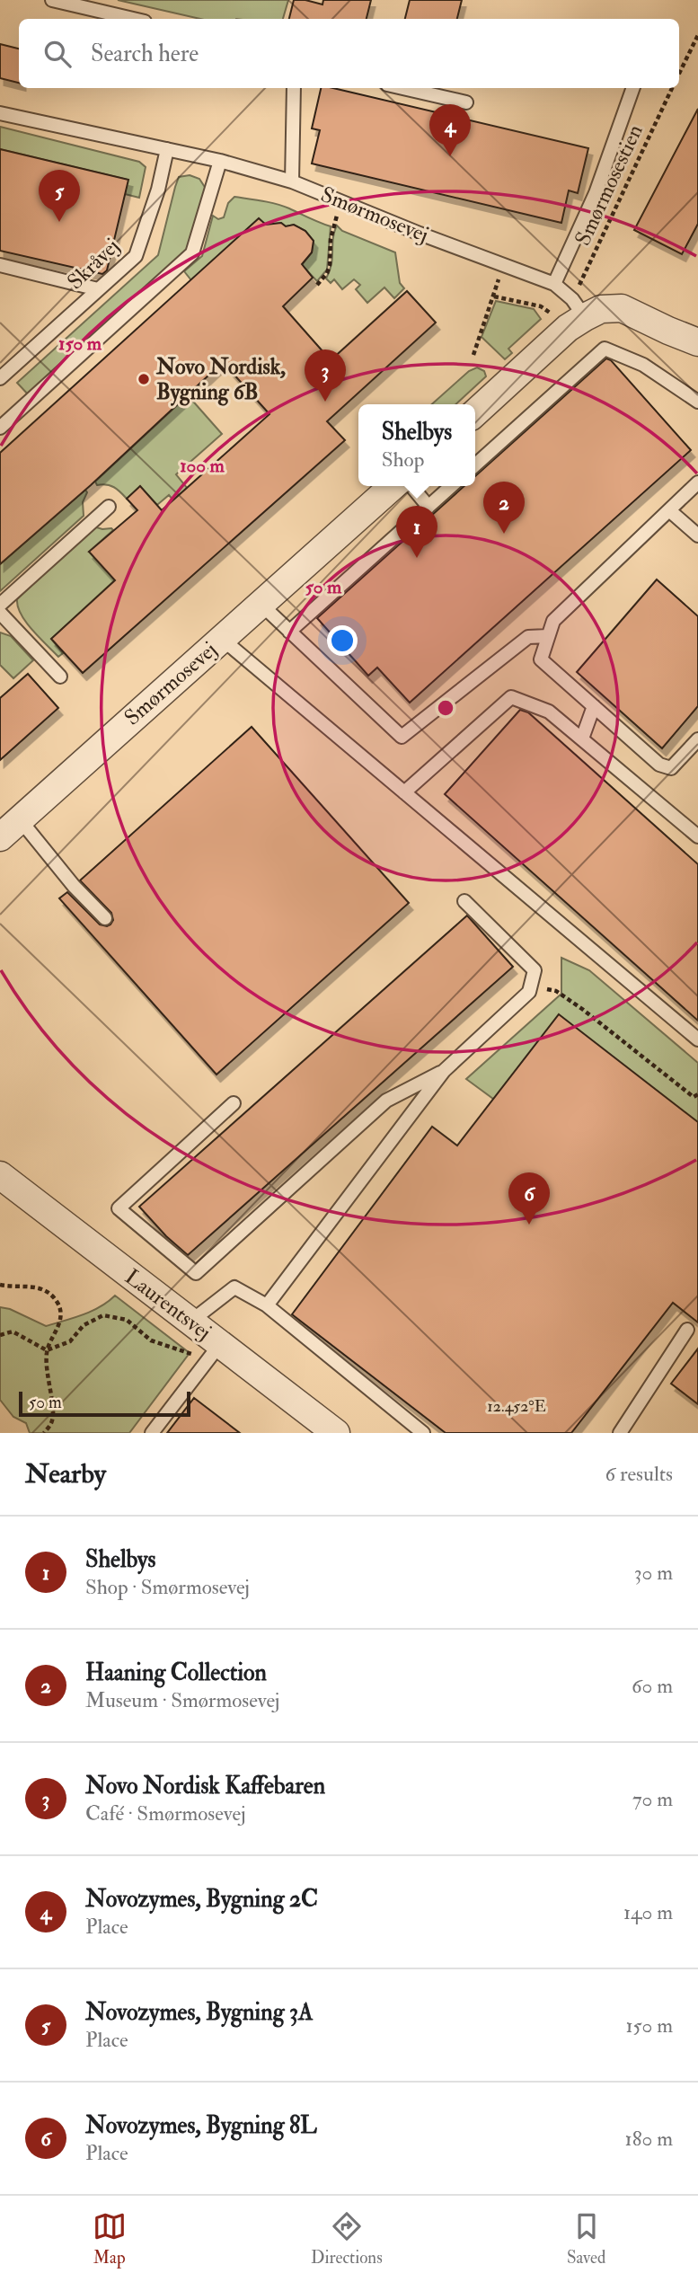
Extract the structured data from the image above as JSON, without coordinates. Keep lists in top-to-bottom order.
{
  "streets": {
    "street": ["Smørmosevej", "Laurentsvej"],
    "lane": ["Skråvej"],
    "path": ["Smørmosestien"]
  },
  "crossings": [
    ["Smørmosestien", "Smørmosevej"],
    ["Smørmosevej", "Skråvej"]
  ],
  "places": ["Novo Nordisk, Bygning 6B"],
  "scale_bar": "50 m",
  "page": {
    "search": "Search here",
    "pins": [
      "4",
      "5",
      "3",
      "2",
      "1",
      "6"
    ],
    "popup": ["Shelbys", "Shop"],
    "scale": "50 m",
    "heading": ["Nearby", "6 results"],
    "list": [
      {
        "mark": "1",
        "name": "Shelbys",
        "note": "Shop · Smørmosevej",
        "value": "30 m"
      },
      {
        "mark": "2",
        "name": "Haaning Collection",
        "note": "Museum · Smørmosevej",
        "value": "60 m"
      },
      {
        "mark": "3",
        "name": "Novo Nordisk Kaffebaren",
        "note": "Café · Smørmosevej",
        "value": "70 m"
      },
      {
        "mark": "4",
        "name": "Novozymes, Bygning 2C",
        "note": "Place",
        "value": "140 m"
      },
      {
        "mark": "5",
        "name": "Novozymes, Bygning 3A",
        "note": "Place",
        "value": "150 m"
      },
      {
        "mark": "6",
        "name": "Novozymes, Bygning 8L",
        "note": "Place",
        "value": "180 m"
      }
    ],
    "nav": ["Map", "Directions", "Saved"]
  },
  "coordinates": ["12.452°E"],
  "rings": ["150 m", "100 m", "50 m"]
}
